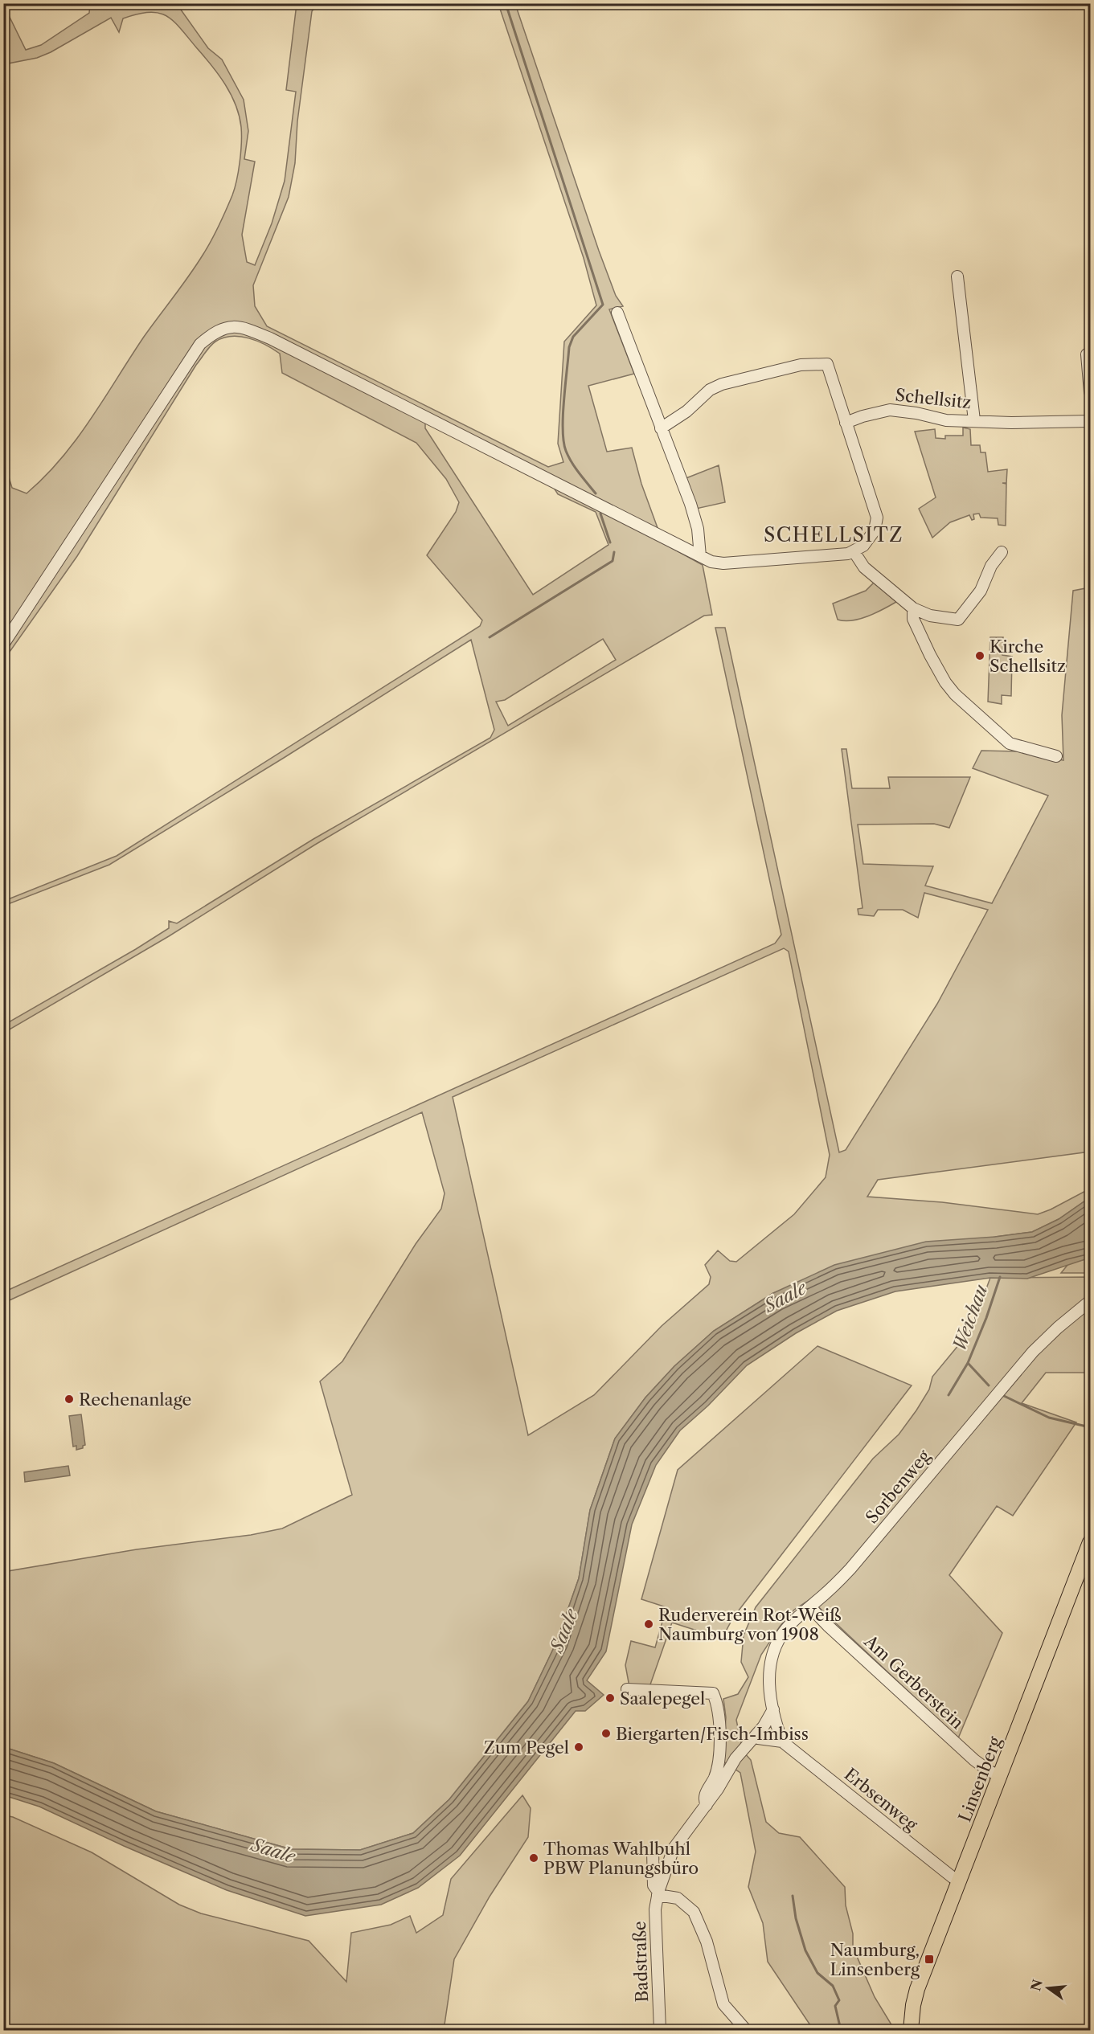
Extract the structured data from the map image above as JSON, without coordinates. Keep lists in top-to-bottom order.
{
  "streets": {
    "main road": ["Linsenberg"],
    "street": [
      "Schellsitz",
      "Sorbenweg",
      "Am Gerberstein",
      "Erbsenweg",
      "Badstraße"
    ]
  },
  "crossings": [
    ["Sorbenweg", "Am Gerberstein"],
    ["Sorbenweg", "Erbsenweg"],
    ["Am Gerberstein", "Linsenberg"],
    ["Linsenberg", "Erbsenweg"]
  ],
  "districts": ["SCHELLSITZ"],
  "water": ["Saale", "Weichau"],
  "places": {
    "other": [
      "Kirche Schellsitz",
      "Rechenanlage",
      "Ruderverein Rot-Weiß Naumburg von 1908",
      "Saalepegel",
      "Biergarten/Fisch-Imbiss",
      "Zum Pegel",
      "Thomas Wahlbuhl PBW Planungsbüro"
    ],
    "transit": ["Naumburg, Linsenberg"]
  },
  "north": "left"
}
